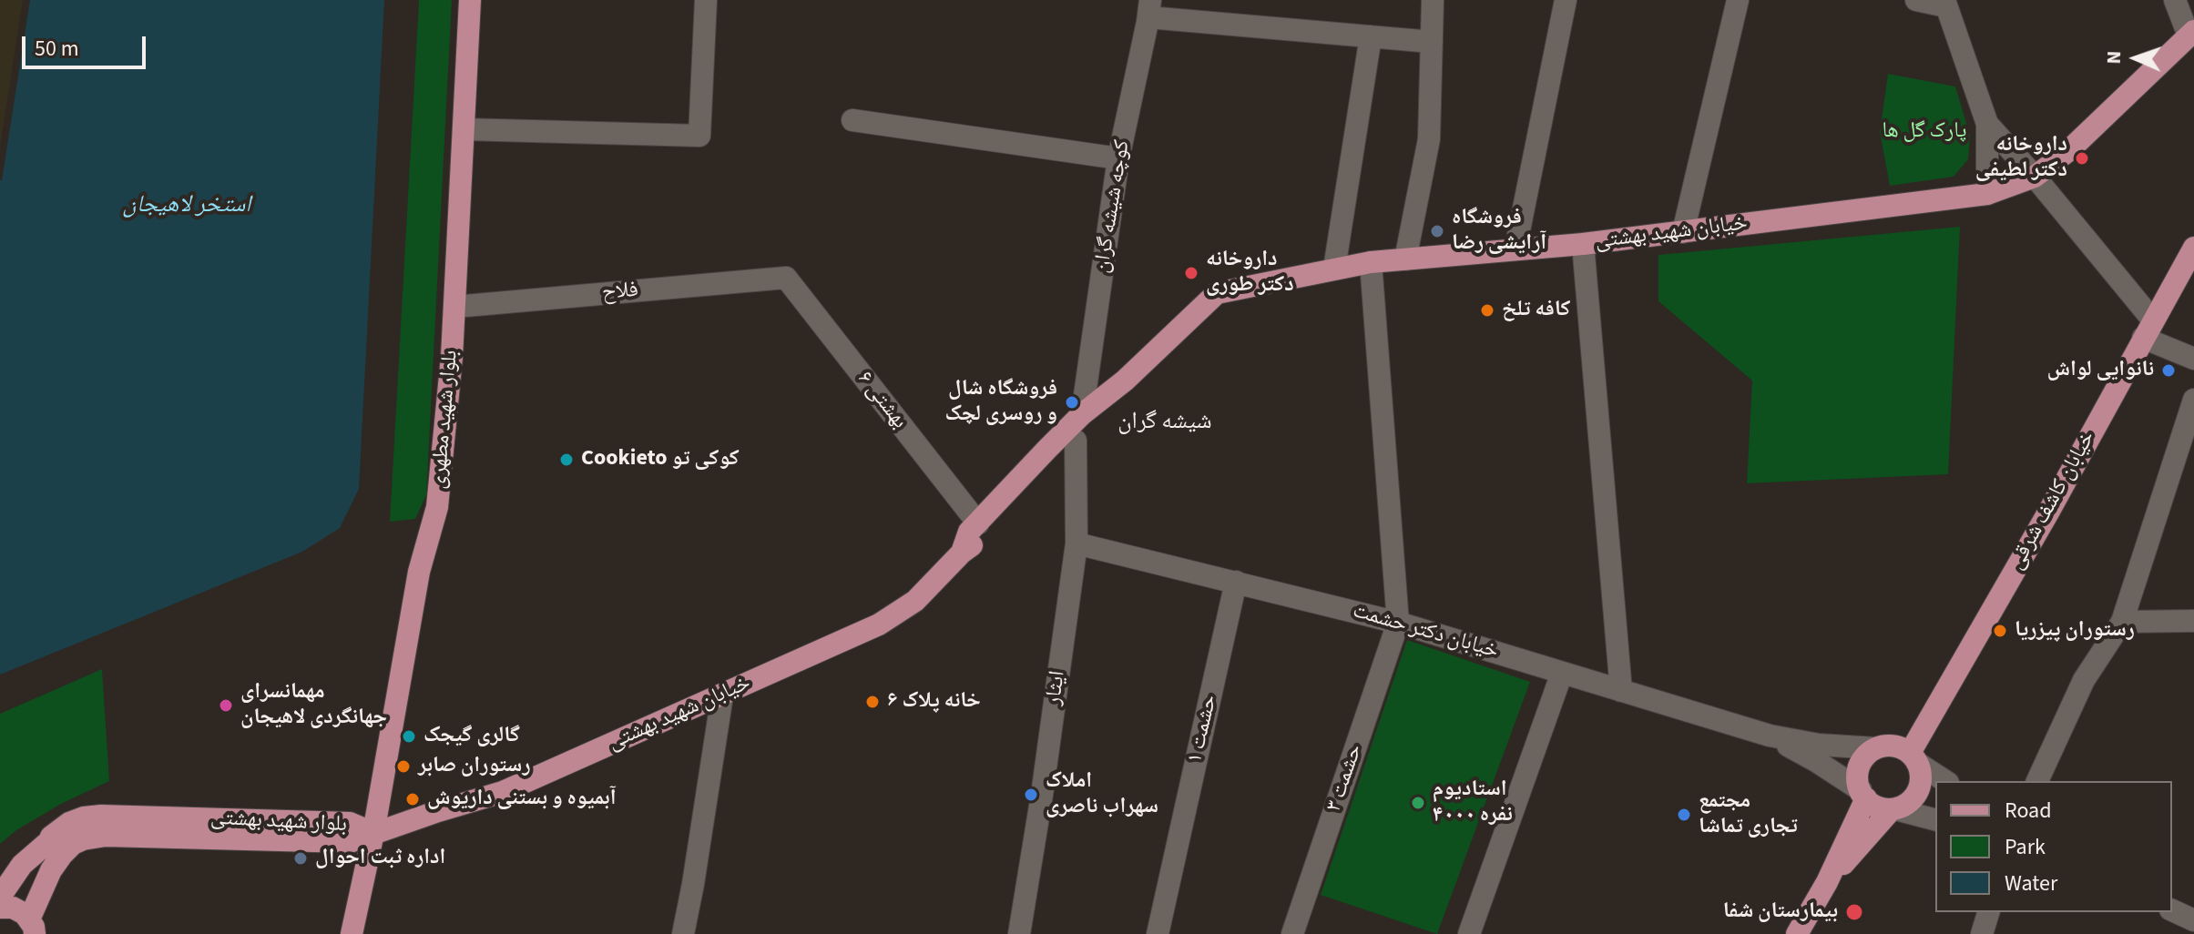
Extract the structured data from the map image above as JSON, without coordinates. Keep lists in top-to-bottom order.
{
  "streets": {
    "main road": [
      "خیابان شهید بهشتی",
      "بلوار شهید مطهری",
      "خیابان کاشف شرقی",
      "بلوار شهید بهشتی"
    ],
    "street": [
      "کوچه شیشه گران",
      "فلاح",
      "بهشتی ۶",
      "خیابان دکتر حشمت",
      "ایثار",
      "حشمت ۱",
      "حشمت ۳"
    ]
  },
  "crossings": [
    ["کوچه شیشه گران", "خیابان شهید بهشتی"],
    ["خیابان شهید بهشتی", "بهشتی ۶"],
    ["خیابان شهید بهشتی", "بلوار شهید مطهری"],
    ["خیابان شهید بهشتی", "ایثار"],
    ["خیابان شهید بهشتی", "بلوار شهید بهشتی"],
    ["فلاح", "بهشتی ۶"],
    ["فلاح", "بلوار شهید مطهری"],
    ["بلوار شهید مطهری", "بلوار شهید بهشتی"],
    ["خیابان دکتر حشمت", "ایثار"],
    ["خیابان دکتر حشمت", "حشمت ۱"],
    ["خیابان دکتر حشمت", "حشمت ۳"]
  ],
  "districts": ["شیشه گران"],
  "water": ["استخر لاهیجان"],
  "parks": ["پارک گل ها"],
  "places": [
    "داروخانه دکتر لطیفی",
    "فروشگاه آرایشی رضا",
    "داروخانه دکتر طوری",
    "کافه تلخ",
    "نانوایی لواش",
    "فروشگاه شال و روسری لچک",
    "Cookieto کوکی تو",
    "رستوران پیزریا",
    "خانه پلاک ۶",
    "مهمانسرای جهانگردی لاهیجان",
    "گالری گیجک",
    "رستوران صابر",
    "املاک سهراب ناصری",
    "آبمیوه و بستنی داریوش",
    "استادیوم ۴۰۰۰ نفره",
    "مجتمع تجاری تماشا",
    "اداره ثبت احوال",
    "بیمارستان شفا"
  ],
  "legend": ["Road", "Park", "Water"],
  "scale_bar": "50 m",
  "north": "left"
}
